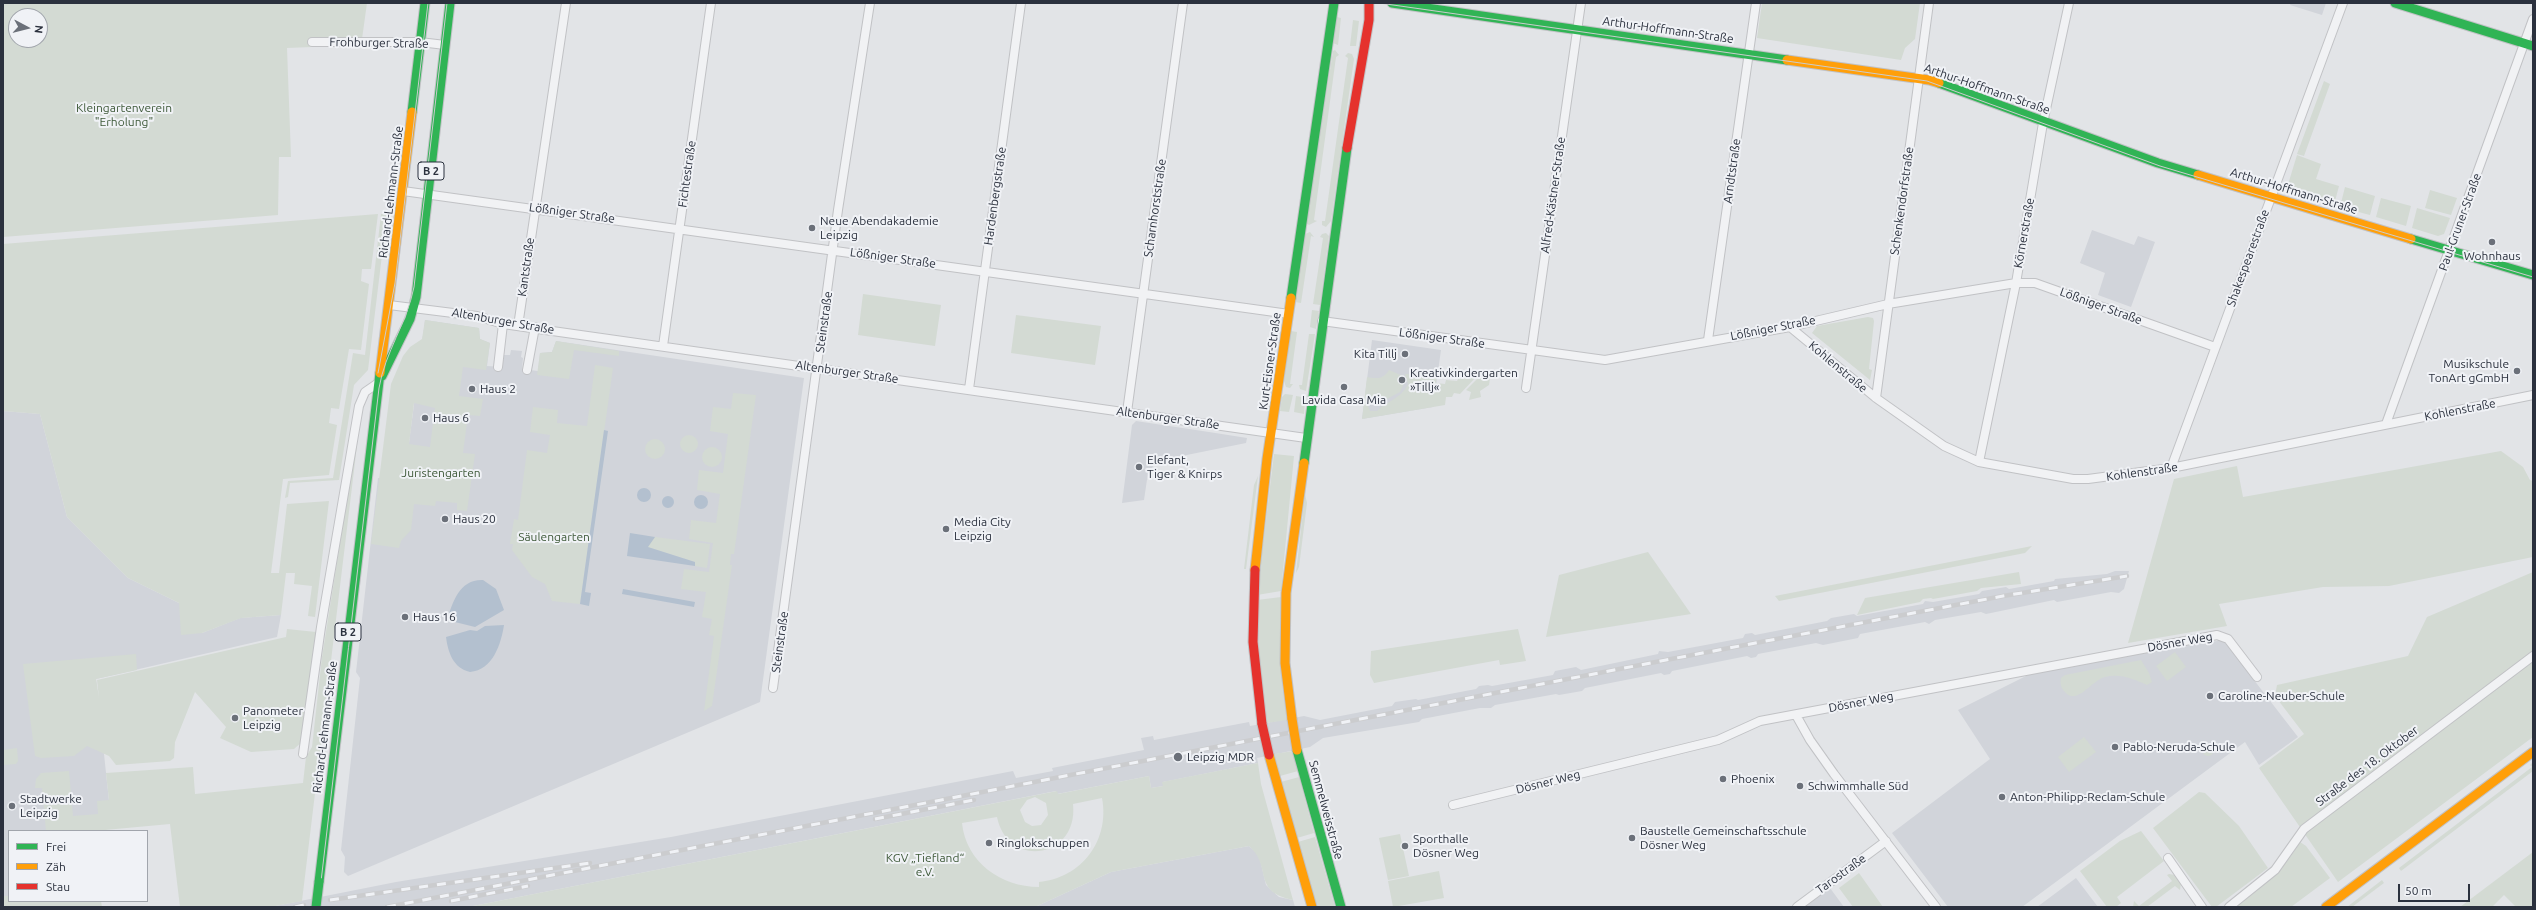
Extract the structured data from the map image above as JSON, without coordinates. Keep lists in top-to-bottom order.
{
  "streets": {
    "main road": [
      "Arthur-Hoffmann-Straße",
      "B 2",
      "Richard-Lehmann-Straße",
      "Kurt-Eisner-Straße",
      "Semmelweisstraße"
    ],
    "street": [
      "Frohburger Straße",
      "Arndtstraße",
      "Fichtestraße",
      "Alfred-Kästner-Straße",
      "Hardenbergstraße",
      "Schenkendorfstraße",
      "Scharnhorststraße",
      "Lößniger Straße",
      "Paul-Gruner-Straße",
      "Körnerstraße",
      "Shakespearestraße",
      "Kantstraße",
      "Altenburger Straße",
      "Steinstraße",
      "Kohlenstraße",
      "Dösner Weg",
      "Straße des 18. Oktober",
      "Tarostraße"
    ]
  },
  "crossings": [
    ["Arthur-Hoffmann-Straße", "Arndtstraße"],
    ["Arthur-Hoffmann-Straße", "Alfred-Kästner-Straße"],
    ["Arthur-Hoffmann-Straße", "Schenkendorfstraße"],
    ["Arthur-Hoffmann-Straße", "Paul-Gruner-Straße"],
    ["Arthur-Hoffmann-Straße", "Körnerstraße"],
    ["Arthur-Hoffmann-Straße", "Shakespearestraße"],
    ["Frohburger Straße", "Richard-Lehmann-Straße"],
    ["Arndtstraße", "Lößniger Straße"],
    ["Fichtestraße", "Lößniger Straße"],
    ["Fichtestraße", "Altenburger Straße"],
    ["Richard-Lehmann-Straße", "Lößniger Straße"],
    ["Richard-Lehmann-Straße", "Altenburger Straße"],
    ["Alfred-Kästner-Straße", "Lößniger Straße"],
    ["Hardenbergstraße", "Lößniger Straße"],
    ["Hardenbergstraße", "Altenburger Straße"],
    ["Schenkendorfstraße", "Lößniger Straße"],
    ["Schenkendorfstraße", "Kohlenstraße"],
    ["Scharnhorststraße", "Lößniger Straße"],
    ["Scharnhorststraße", "Altenburger Straße"],
    ["Lößniger Straße", "Körnerstraße"],
    ["Lößniger Straße", "Shakespearestraße"],
    ["Lößniger Straße", "Kantstraße"],
    ["Lößniger Straße", "Steinstraße"],
    ["Lößniger Straße", "Kurt-Eisner-Straße"],
    ["Lößniger Straße", "Kohlenstraße"],
    ["Paul-Gruner-Straße", "Kohlenstraße"],
    ["Körnerstraße", "Kohlenstraße"],
    ["Shakespearestraße", "Kohlenstraße"],
    ["Kantstraße", "Altenburger Straße"],
    ["Altenburger Straße", "Steinstraße"],
    ["Altenburger Straße", "Kurt-Eisner-Straße"],
    ["Altenburger Straße", "Semmelweisstraße"]
  ],
  "parks": [
    "Kleingartenverein \"Erholung\"",
    "Juristengarten",
    "Säulengarten",
    "KGV „Tiefland“ e.V."
  ],
  "places": [
    "Neue Abendakademie Leipzig",
    "Wohnhaus",
    "Kita Tillj",
    "Musikschule TonArt gGmbH",
    "Kreativkindergarten »Tillj«",
    "Lavida Casa Mia",
    "Haus 2",
    "Haus 6",
    "Elefant, Tiger & Knirps",
    "Haus 20",
    "Media City Leipzig",
    "Haus 16",
    "Caroline-Neuber-Schule",
    "Panometer Leipzig",
    "Pablo-Neruda-Schule",
    "Leipzig MDR",
    "Phoenix",
    "Schwimmhalle Süd",
    "Anton-Philipp-Reclam-Schule",
    "Stadtwerke Leipzig",
    "Baustelle Gemeinschaftsschule Dösner Weg",
    "Ringlokschuppen",
    "Sporthalle Dösner Weg"
  ],
  "legend": ["Frei", "Zäh", "Stau"],
  "scale_bar": "50 m",
  "north": "right"
}
